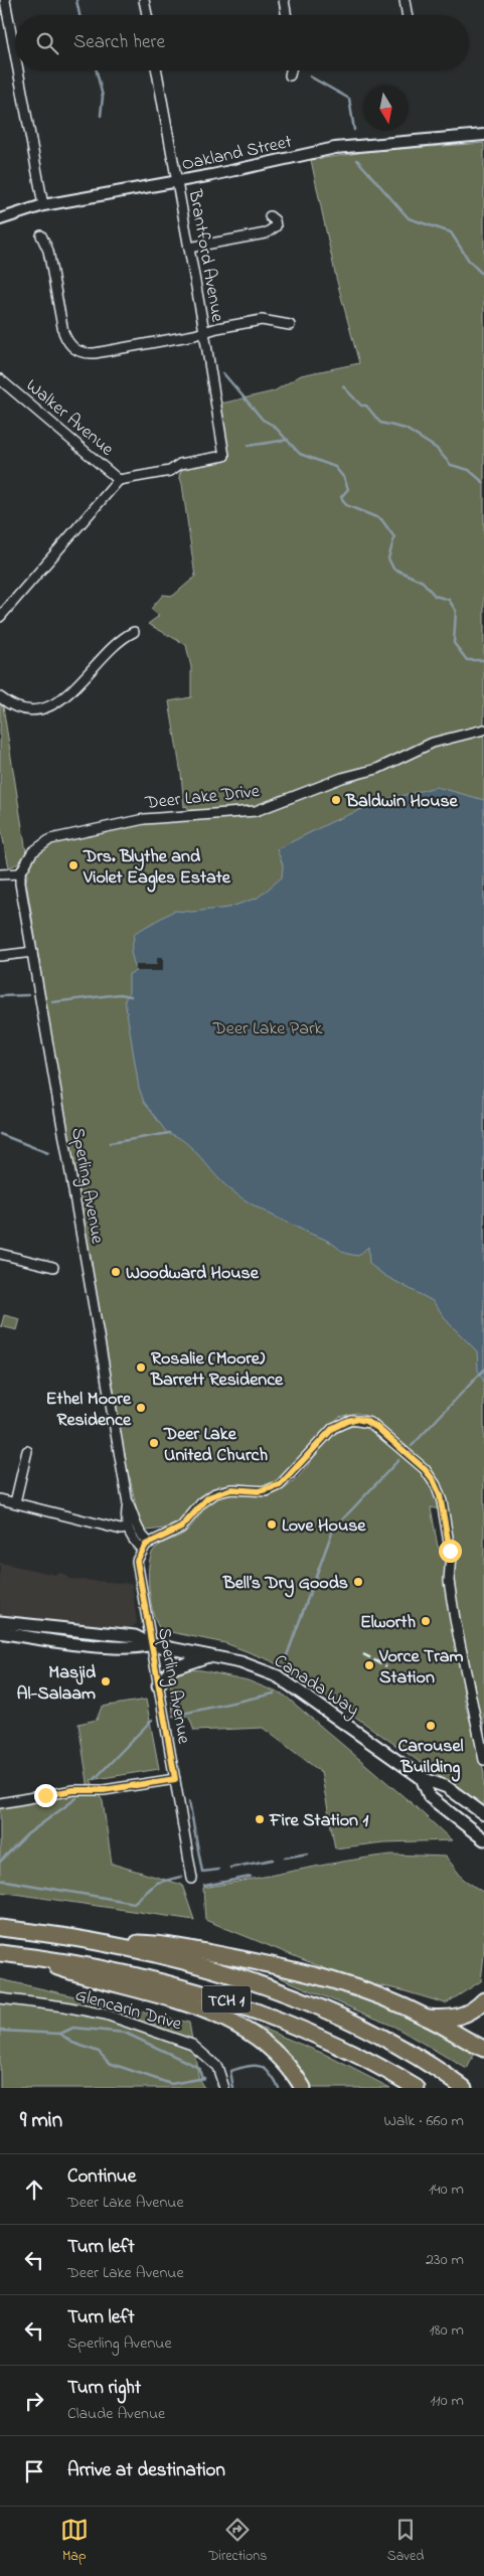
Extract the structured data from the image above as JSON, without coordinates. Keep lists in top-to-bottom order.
{
  "streets": {
    "highway": ["TCH 1"],
    "main road": ["Canada Way"],
    "street": [
      "Oakland Street",
      "Brantford Avenue",
      "Walker Avenue",
      "Deer Lake Drive",
      "Sperling Avenue",
      "Glencarin Drive"
    ]
  },
  "crossings": [
    ["Oakland Street", "Brantford Avenue"],
    ["Brantford Avenue", "Walker Avenue"],
    ["Deer Lake Drive", "Sperling Avenue"],
    ["Sperling Avenue", "Canada Way"]
  ],
  "parks": ["Deer Lake Park"],
  "places": [
    "Baldwin House",
    "Drs. Blythe and Violet Eagles Estate",
    "Woodward House",
    "Rosalie (Moore) Barrett Residence",
    "Ethel Moore Residence",
    "Deer Lake United Church",
    "Love House",
    "Bell’s Dry Goods",
    "Elworth",
    "Vorce Tram Station",
    "Masjid Al-Salaam",
    "Carousel Building",
    "Fire Station 1"
  ],
  "north": "bottom",
  "page": {
    "search": "Search here",
    "heading": ["9 min", "Walk · 660 m"],
    "list": [
      ["Continue", "Deer Lake Avenue", "140 m"],
      ["Turn left", "Deer Lake Avenue", "230 m"],
      ["Turn left", "Sperling Avenue", "180 m"],
      ["Turn right", "Claude Avenue", "110 m"],
      "Arrive at destination"
    ],
    "nav": ["Map", "Directions", "Saved"]
  }
}
